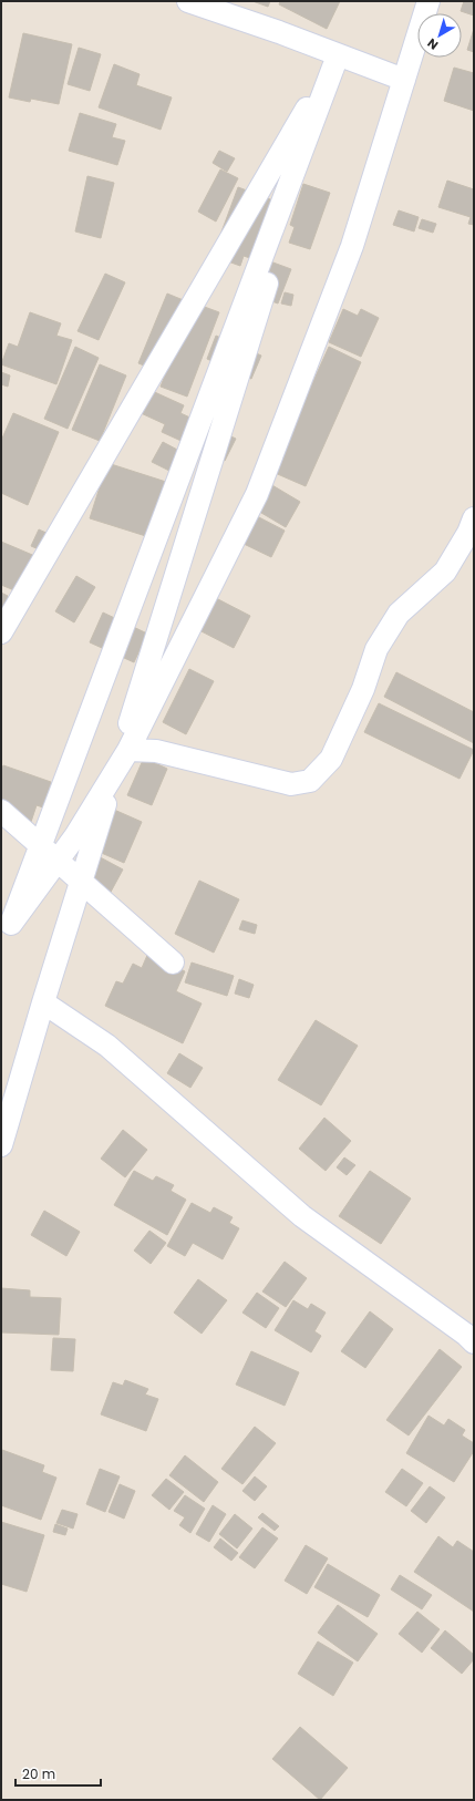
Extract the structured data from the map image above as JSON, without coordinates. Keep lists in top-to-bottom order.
{
  "scale_bar": "20 m",
  "north": "bottom left"
}
